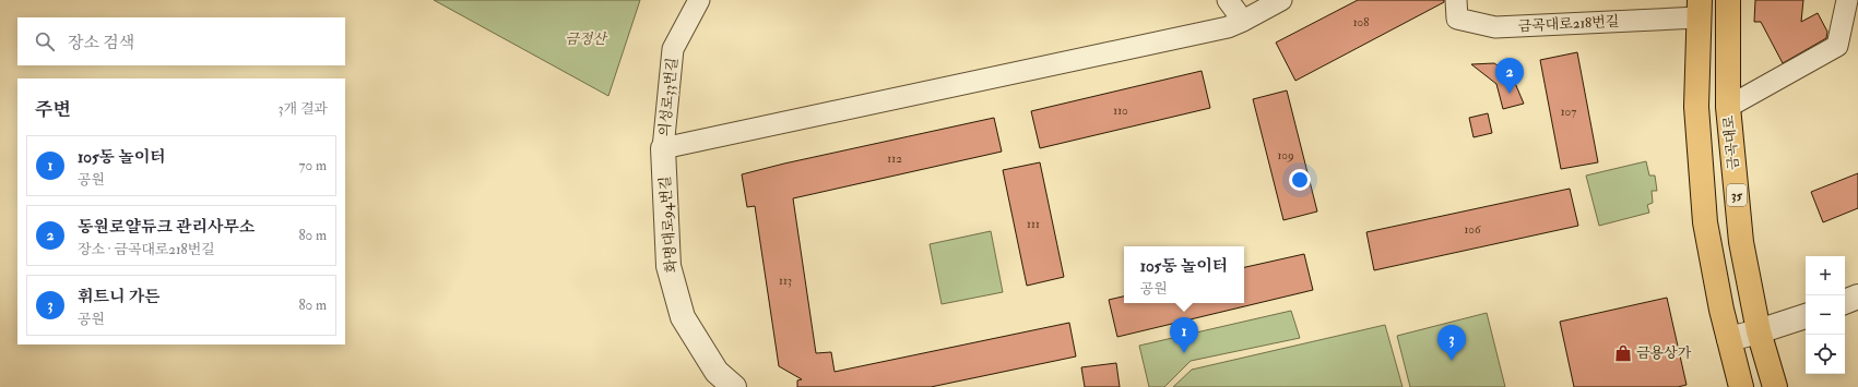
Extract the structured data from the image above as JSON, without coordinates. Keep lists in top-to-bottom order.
{
  "streets": {
    "main road": ["금곡대로", "35"],
    "street": ["금곡대로218번길", "의성로33번길", "화명대로94번길"]
  },
  "crossings": [
    ["의성로33번길", "화명대로94번길"]
  ],
  "parks": ["금정산"],
  "places": {
    "shop": ["금용상가"]
  },
  "house_numbers": [
    "108",
    "110",
    "107",
    "109",
    "112",
    "111",
    "106",
    "113"
  ],
  "page": {
    "search": "장소 검색",
    "pins": ["2", "1", "3"],
    "heading": ["주변", "3개 결과"],
    "list": [
      {
        "mark": "1",
        "name": "105동 놀이터",
        "note": "공원",
        "value": "70 m"
      },
      {
        "mark": "2",
        "name": "동원로얄듀크 관리사무소",
        "note": "장소 · 금곡대로218번길",
        "value": "80 m"
      },
      {
        "mark": "3",
        "name": "휘트니 가든",
        "note": "공원",
        "value": "80 m"
      }
    ],
    "popup": ["105동 놀이터", "공원"],
    "map_buttons": ["+", "−"]
  }
}
